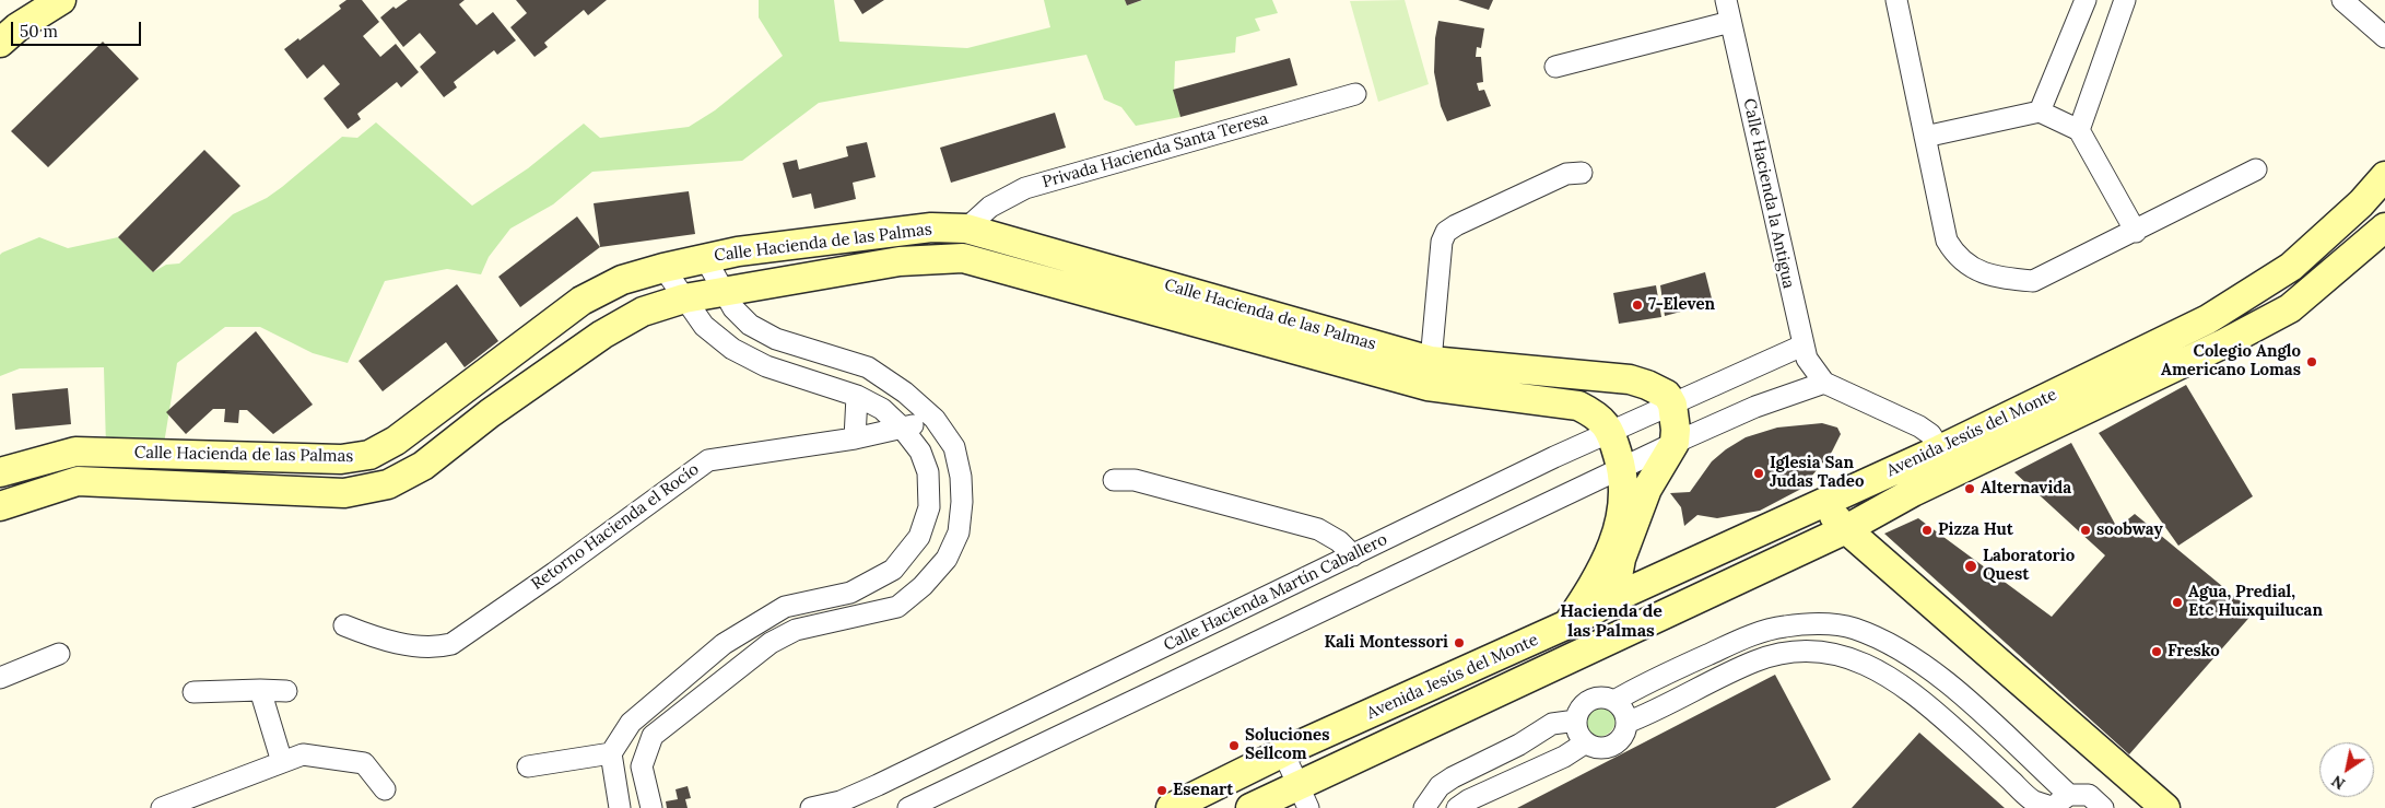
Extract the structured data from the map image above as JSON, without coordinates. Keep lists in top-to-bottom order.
{
  "streets": {
    "main road": ["Calle Hacienda de las Palmas", "Avenida Jesús del Monte"],
    "street": [
      "Privada Hacienda Santa Teresa",
      "Calle Hacienda la Antigua",
      "Retorno Hacienda el Rocío",
      "Calle Hacienda Martín Caballero"
    ]
  },
  "crossings": [
    ["Privada Hacienda Santa Teresa", "Calle Hacienda de las Palmas"],
    ["Calle Hacienda la Antigua", "Calle Hacienda Martín Caballero"],
    ["Calle Hacienda de las Palmas", "Avenida Jesús del Monte"],
    ["Calle Hacienda de las Palmas", "Calle Hacienda Martín Caballero"]
  ],
  "districts": ["Hacienda de las Palmas"],
  "places": [
    "7-Eleven",
    "Colegio Anglo Americano Lomas",
    "Iglesia San Judas Tadeo",
    "Alternavida",
    "Pizza Hut",
    "soobway",
    "Laboratorio Quest",
    "Agua, Predial, Etc Huixquilucan",
    "Kali Montessori",
    "Fresko",
    "Soluciones Sellcom",
    "Esenart"
  ],
  "scale_bar": "50 m",
  "north": "bottom left"
}
